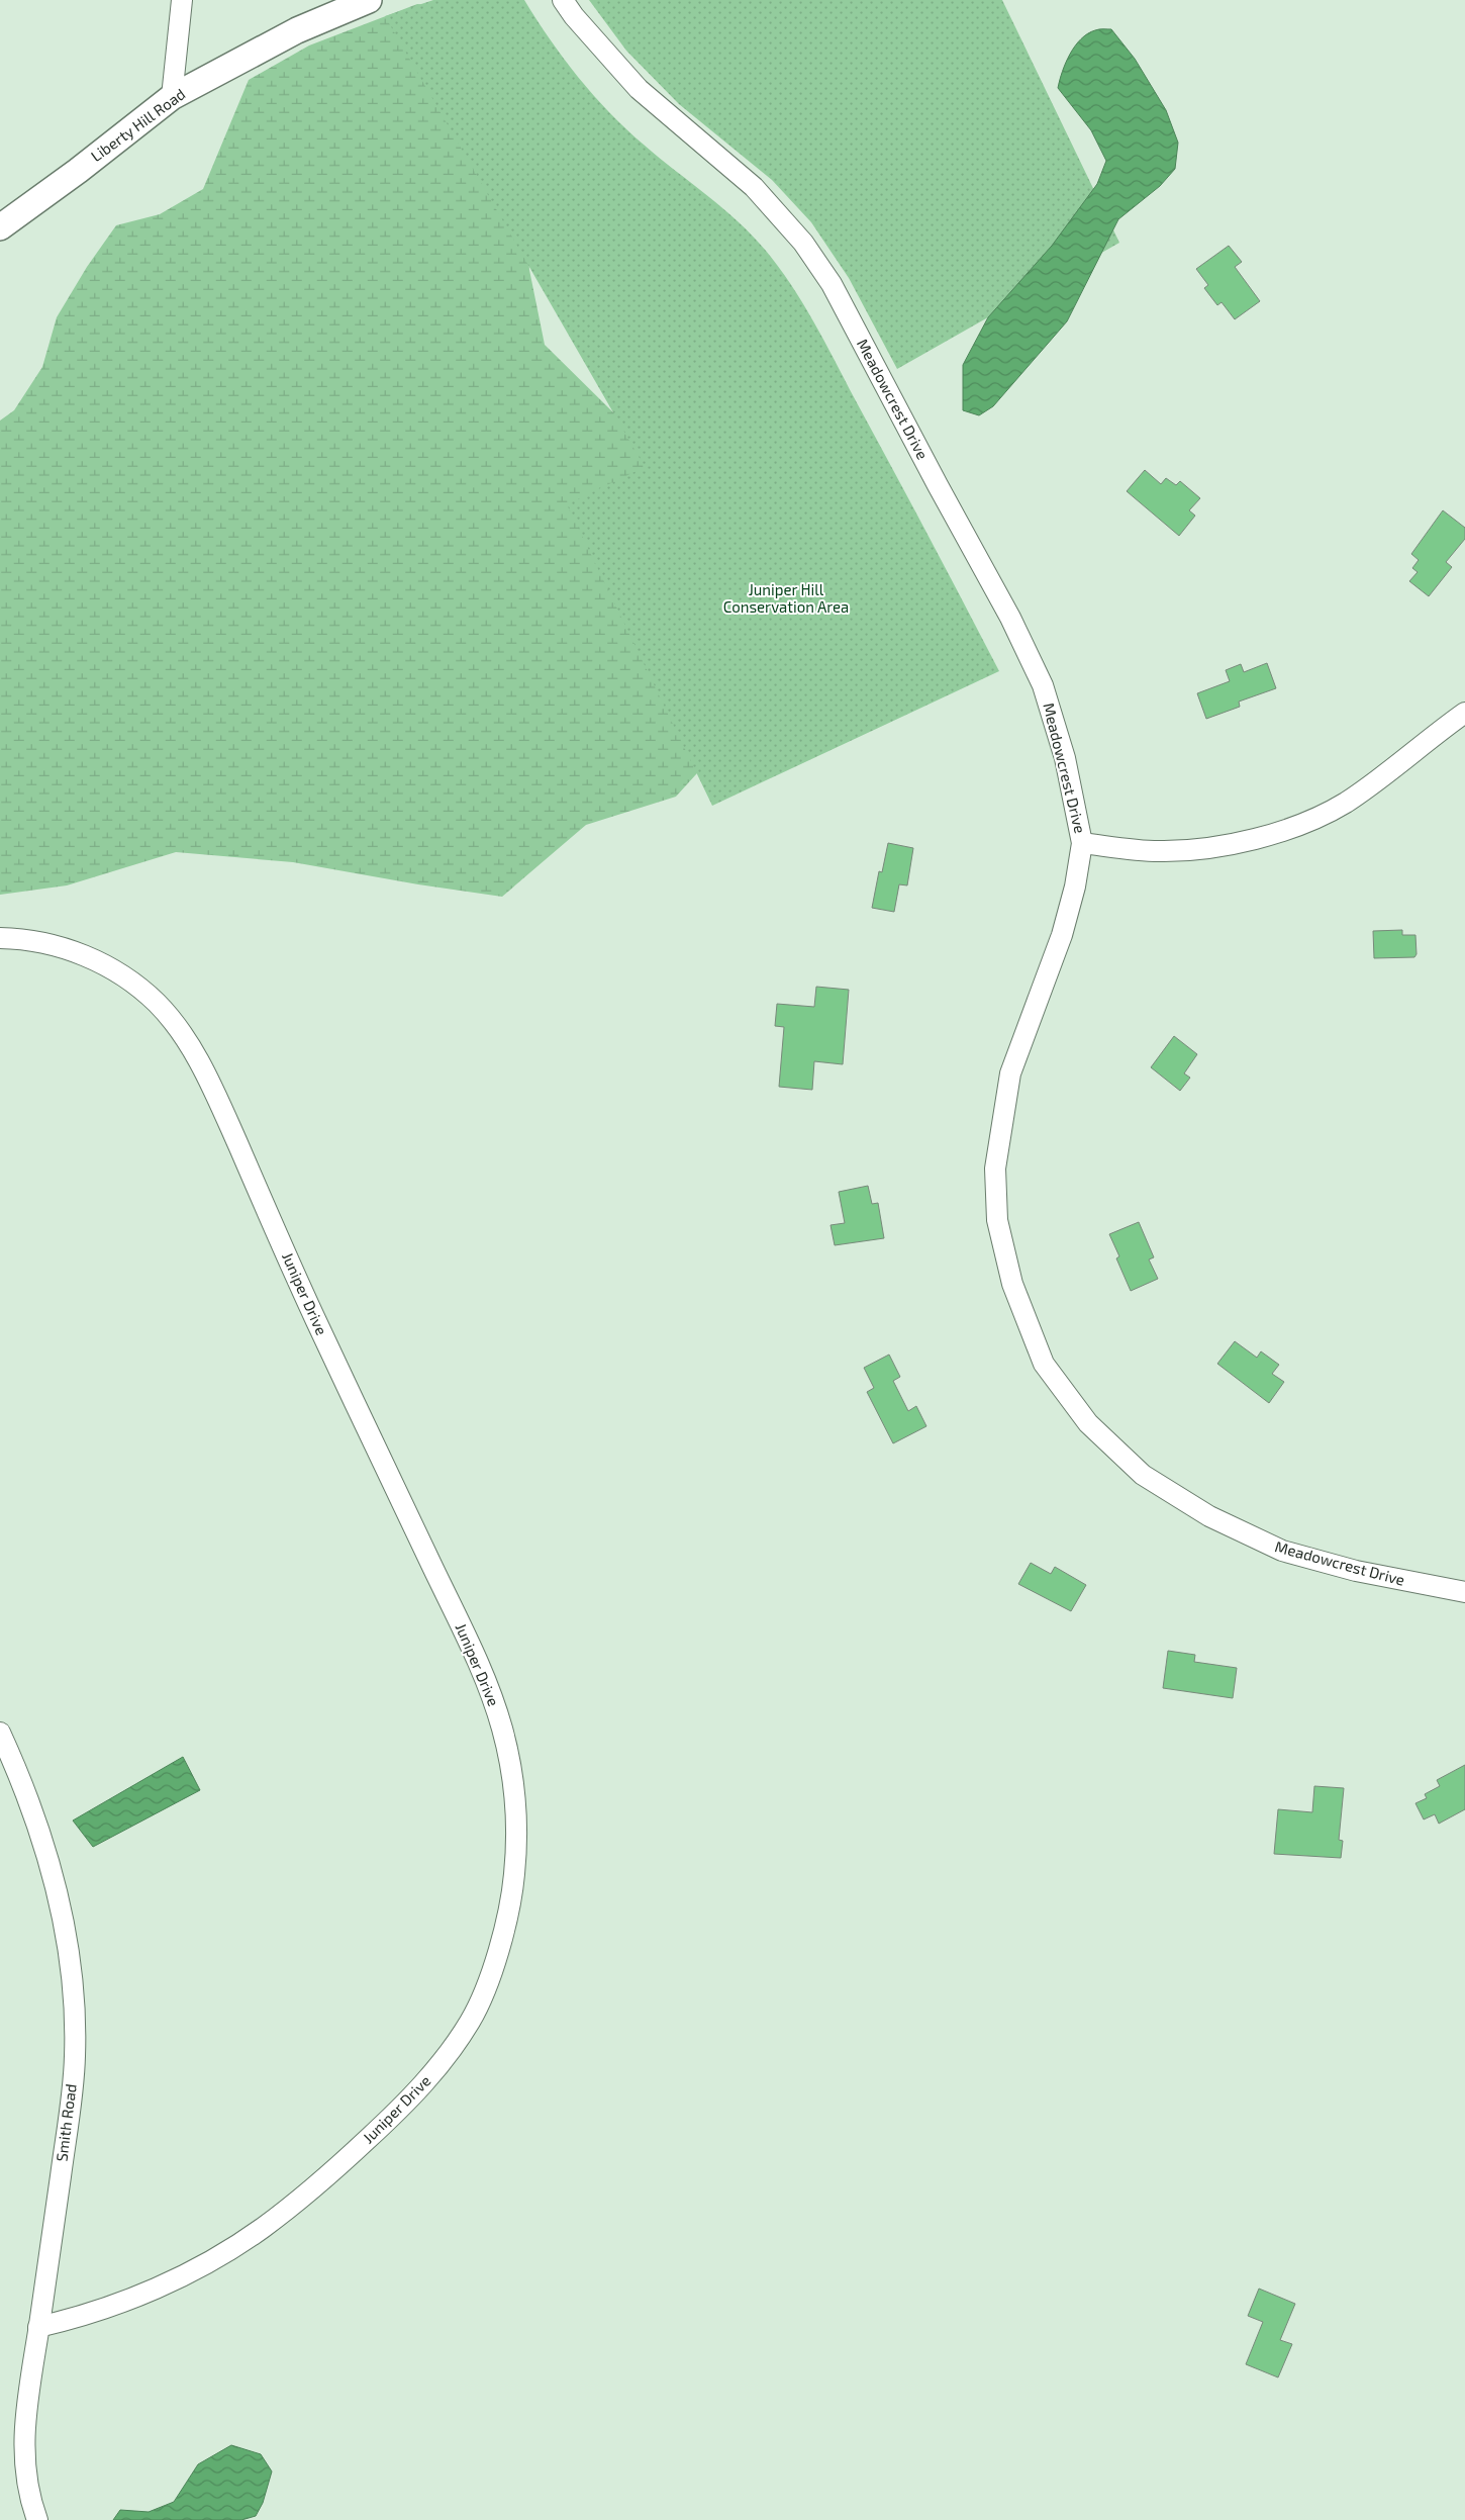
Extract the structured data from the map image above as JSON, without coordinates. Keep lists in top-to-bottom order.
{
  "streets": {
    "street": [
      "Liberty Hill Road",
      "Meadowcrest Drive",
      "Juniper Drive",
      "Smith Road"
    ]
  },
  "crossings": [
    ["Juniper Drive", "Smith Road"]
  ],
  "parks": ["Juniper Hill Conservation Area"]
}
